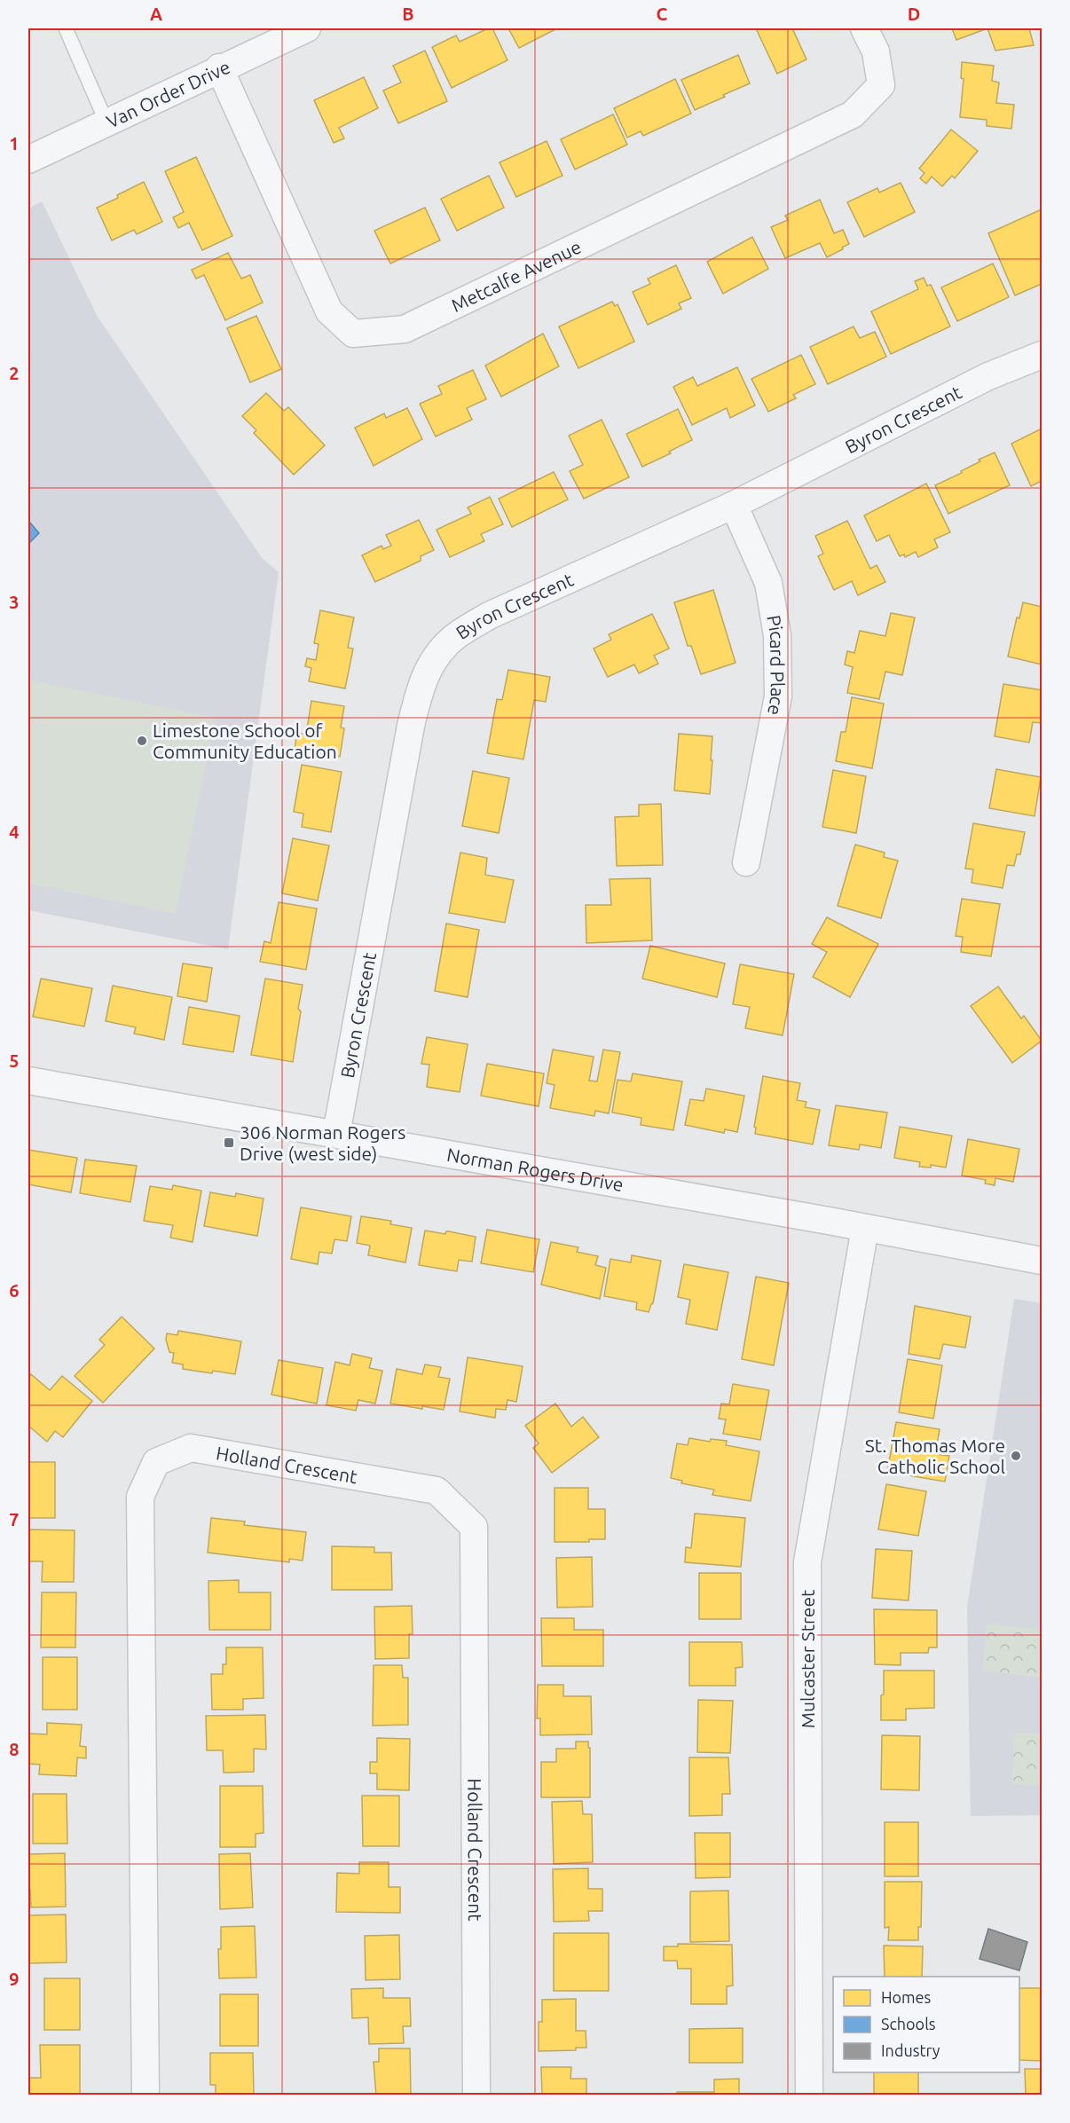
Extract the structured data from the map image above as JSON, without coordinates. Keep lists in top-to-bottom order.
{
  "streets": {
    "street": [
      "Van Order Drive",
      "Metcalfe Avenue",
      "Byron Crescent",
      "Picard Place",
      "Norman Rogers Drive",
      "Holland Crescent",
      "Mulcaster Street"
    ]
  },
  "crossings": [
    ["Van Order Drive", "Metcalfe Avenue"],
    ["Byron Crescent", "Picard Place"],
    ["Byron Crescent", "Norman Rogers Drive"],
    ["Norman Rogers Drive", "Mulcaster Street"]
  ],
  "places": {
    "other": ["Limestone School of Community Education", "St. Thomas More Catholic School"],
    "transit": ["306 Norman Rogers Drive (west side)"]
  },
  "legend": ["Homes", "Schools", "Industry"],
  "grid": {
    "columns": [
      "A",
      "B",
      "C",
      "D"
    ],
    "rows": [
      "1",
      "2",
      "3",
      "4",
      "5",
      "6",
      "7",
      "8",
      "9"
    ]
  }
}
